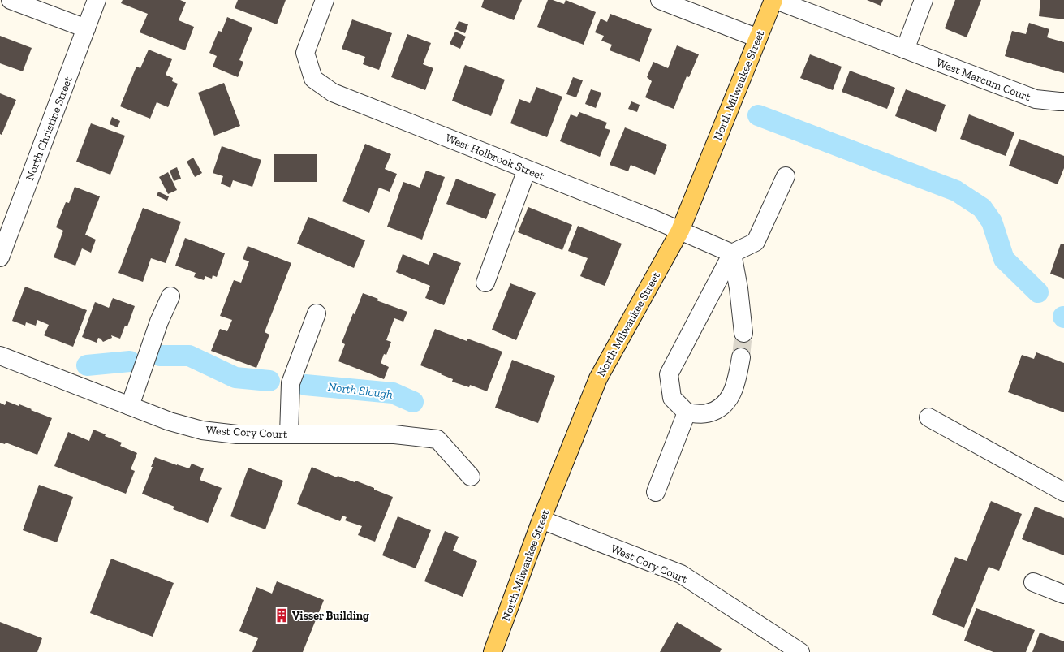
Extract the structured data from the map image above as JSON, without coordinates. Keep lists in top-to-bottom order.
{
  "streets": {
    "main road": ["North Milwaukee Street"],
    "street": [
      "West Marcum Court",
      "North Christine Street",
      "West Holbrook Street",
      "West Cory Court"
    ]
  },
  "crossings": [
    ["North Milwaukee Street", "West Holbrook Street"],
    ["North Milwaukee Street", "West Cory Court"]
  ],
  "water": ["North Slough"],
  "places": {
    "building": ["Visser Building"]
  }
}
